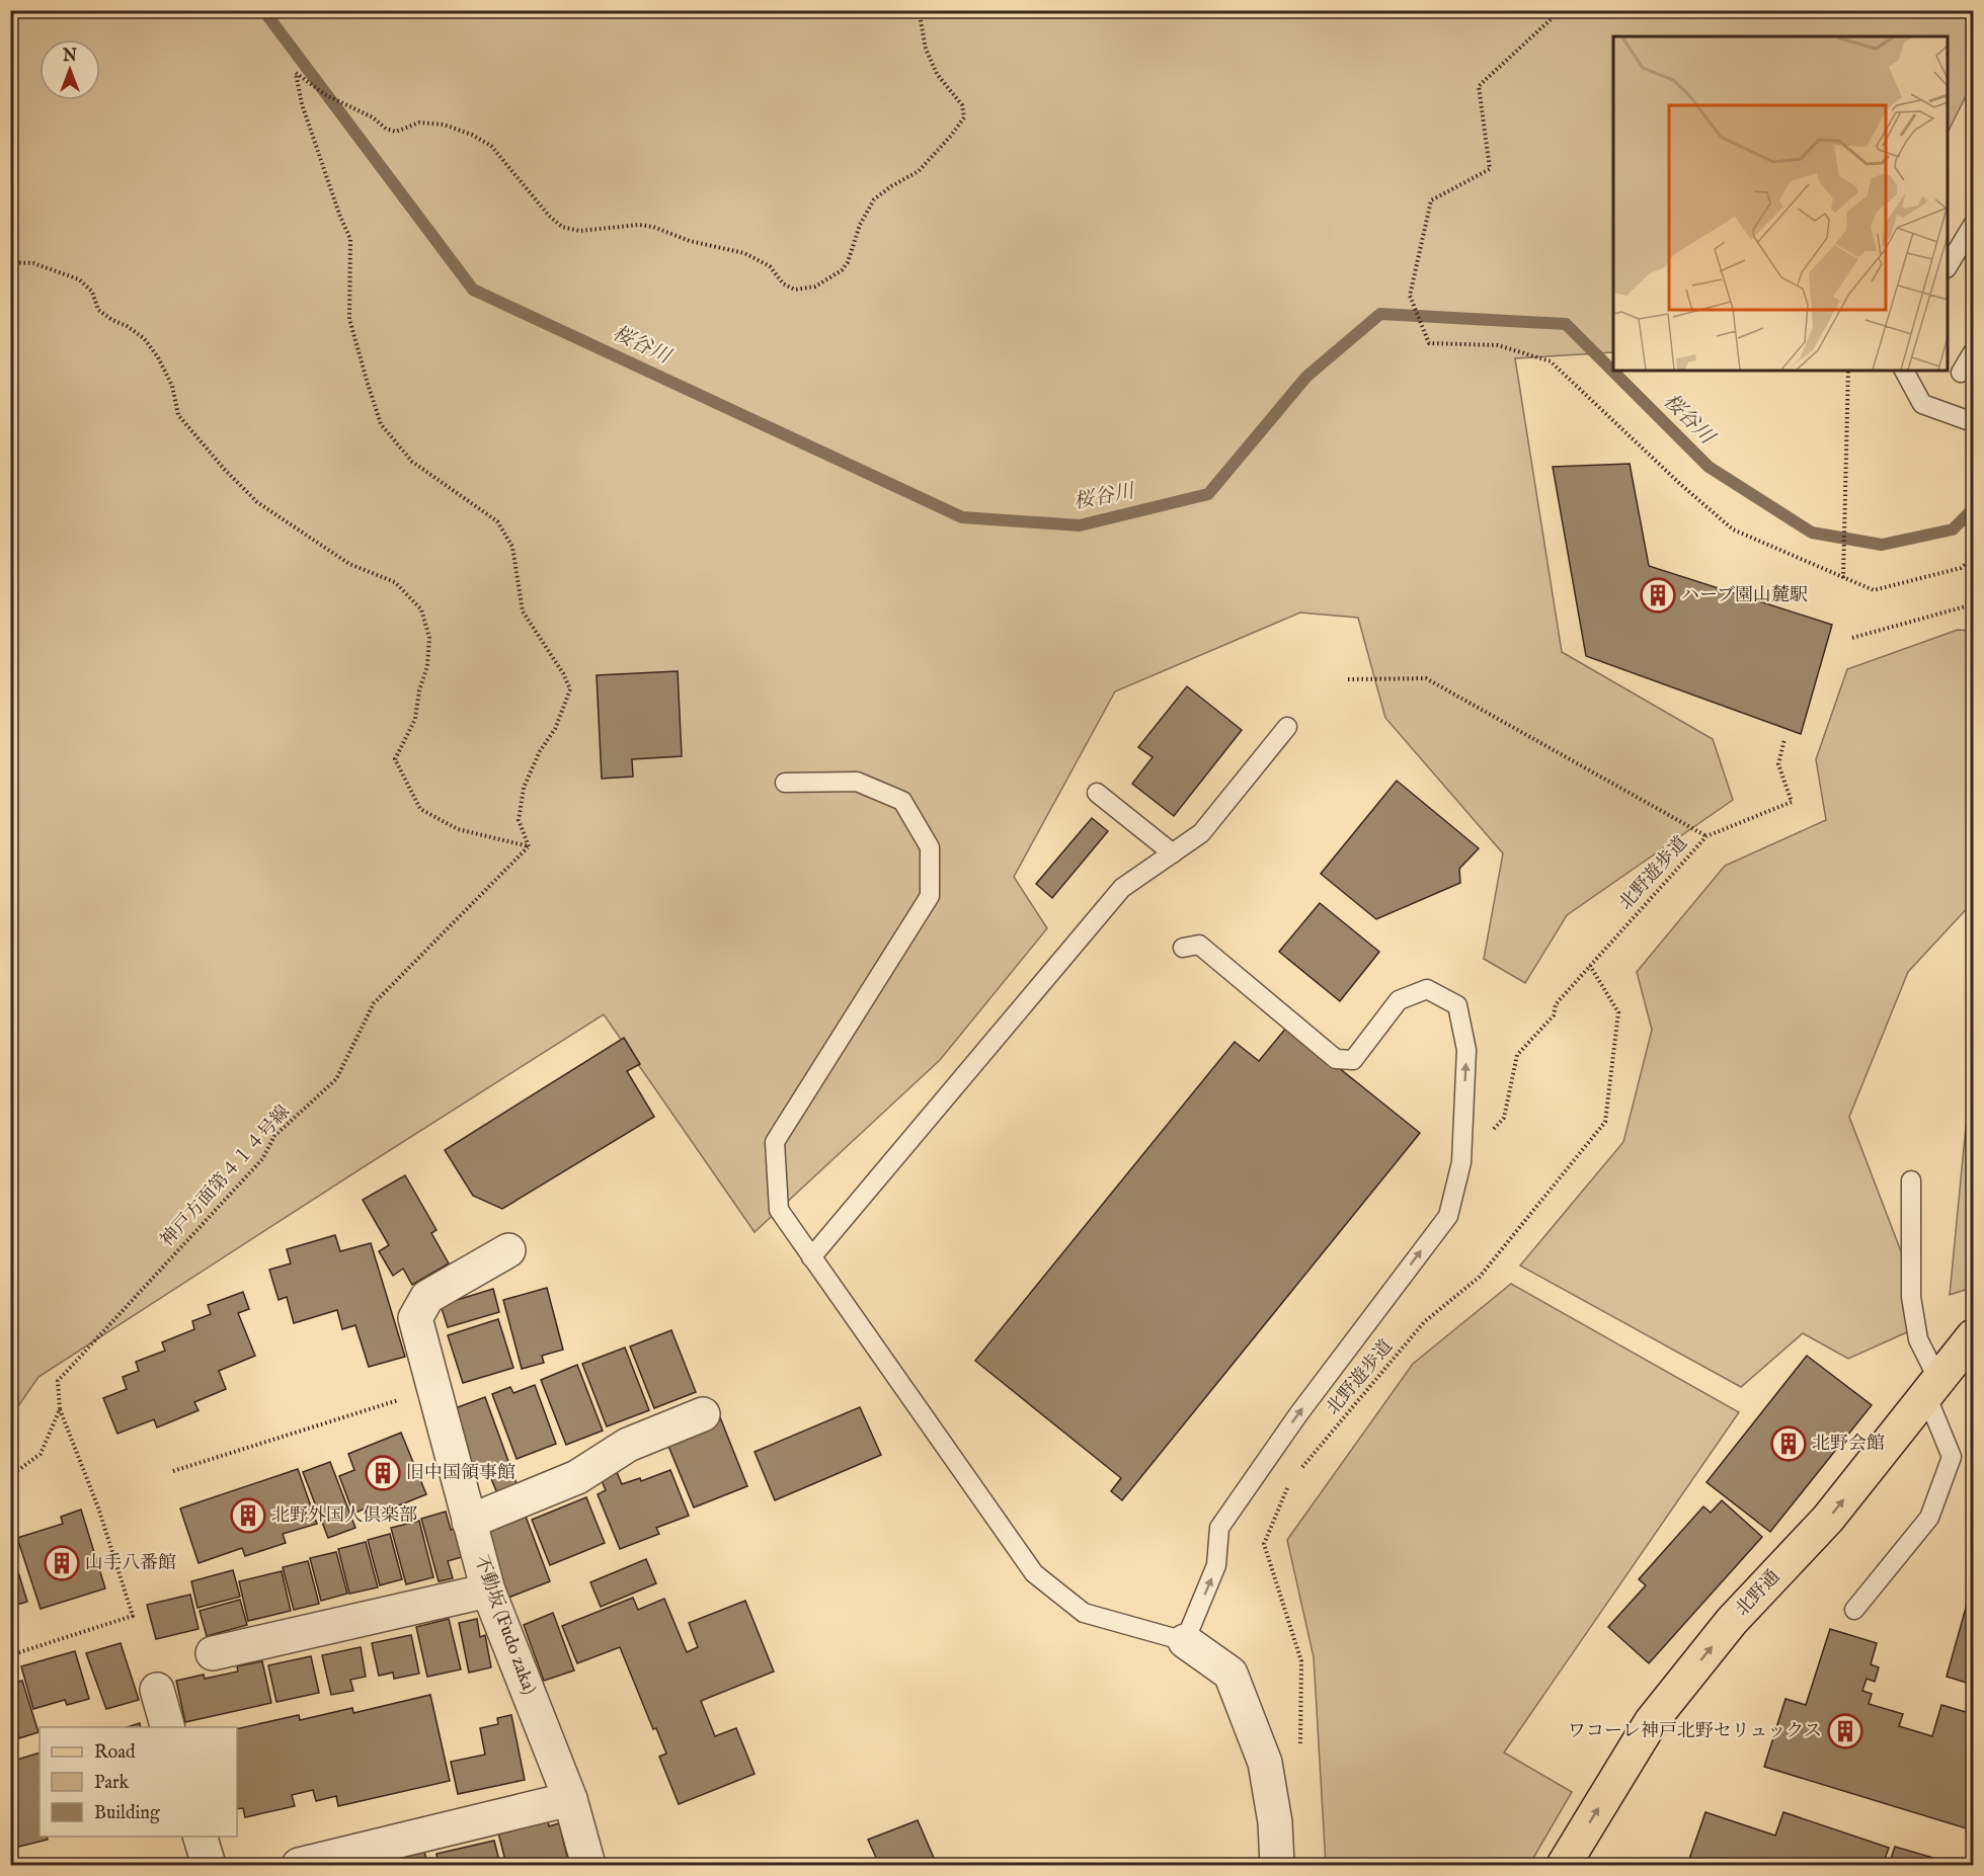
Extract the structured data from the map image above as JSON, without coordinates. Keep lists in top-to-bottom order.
{
  "streets": {
    "main road": ["北野通"],
    "street": ["不動坂 (Fudo zaka)"],
    "path": ["北野遊歩道", "神戸方面第４１４号線"]
  },
  "one_way": ["北野通"],
  "water": ["桜谷川"],
  "places": {
    "building": [
      "ハーブ園山麓駅",
      "北野会館",
      "旧中国領事館",
      "北野外国人倶楽部",
      "山手八番館",
      "ワコーレ神戸北野セリュックス"
    ]
  },
  "legend": ["Road", "Park", "Building"],
  "north": "top"
}
